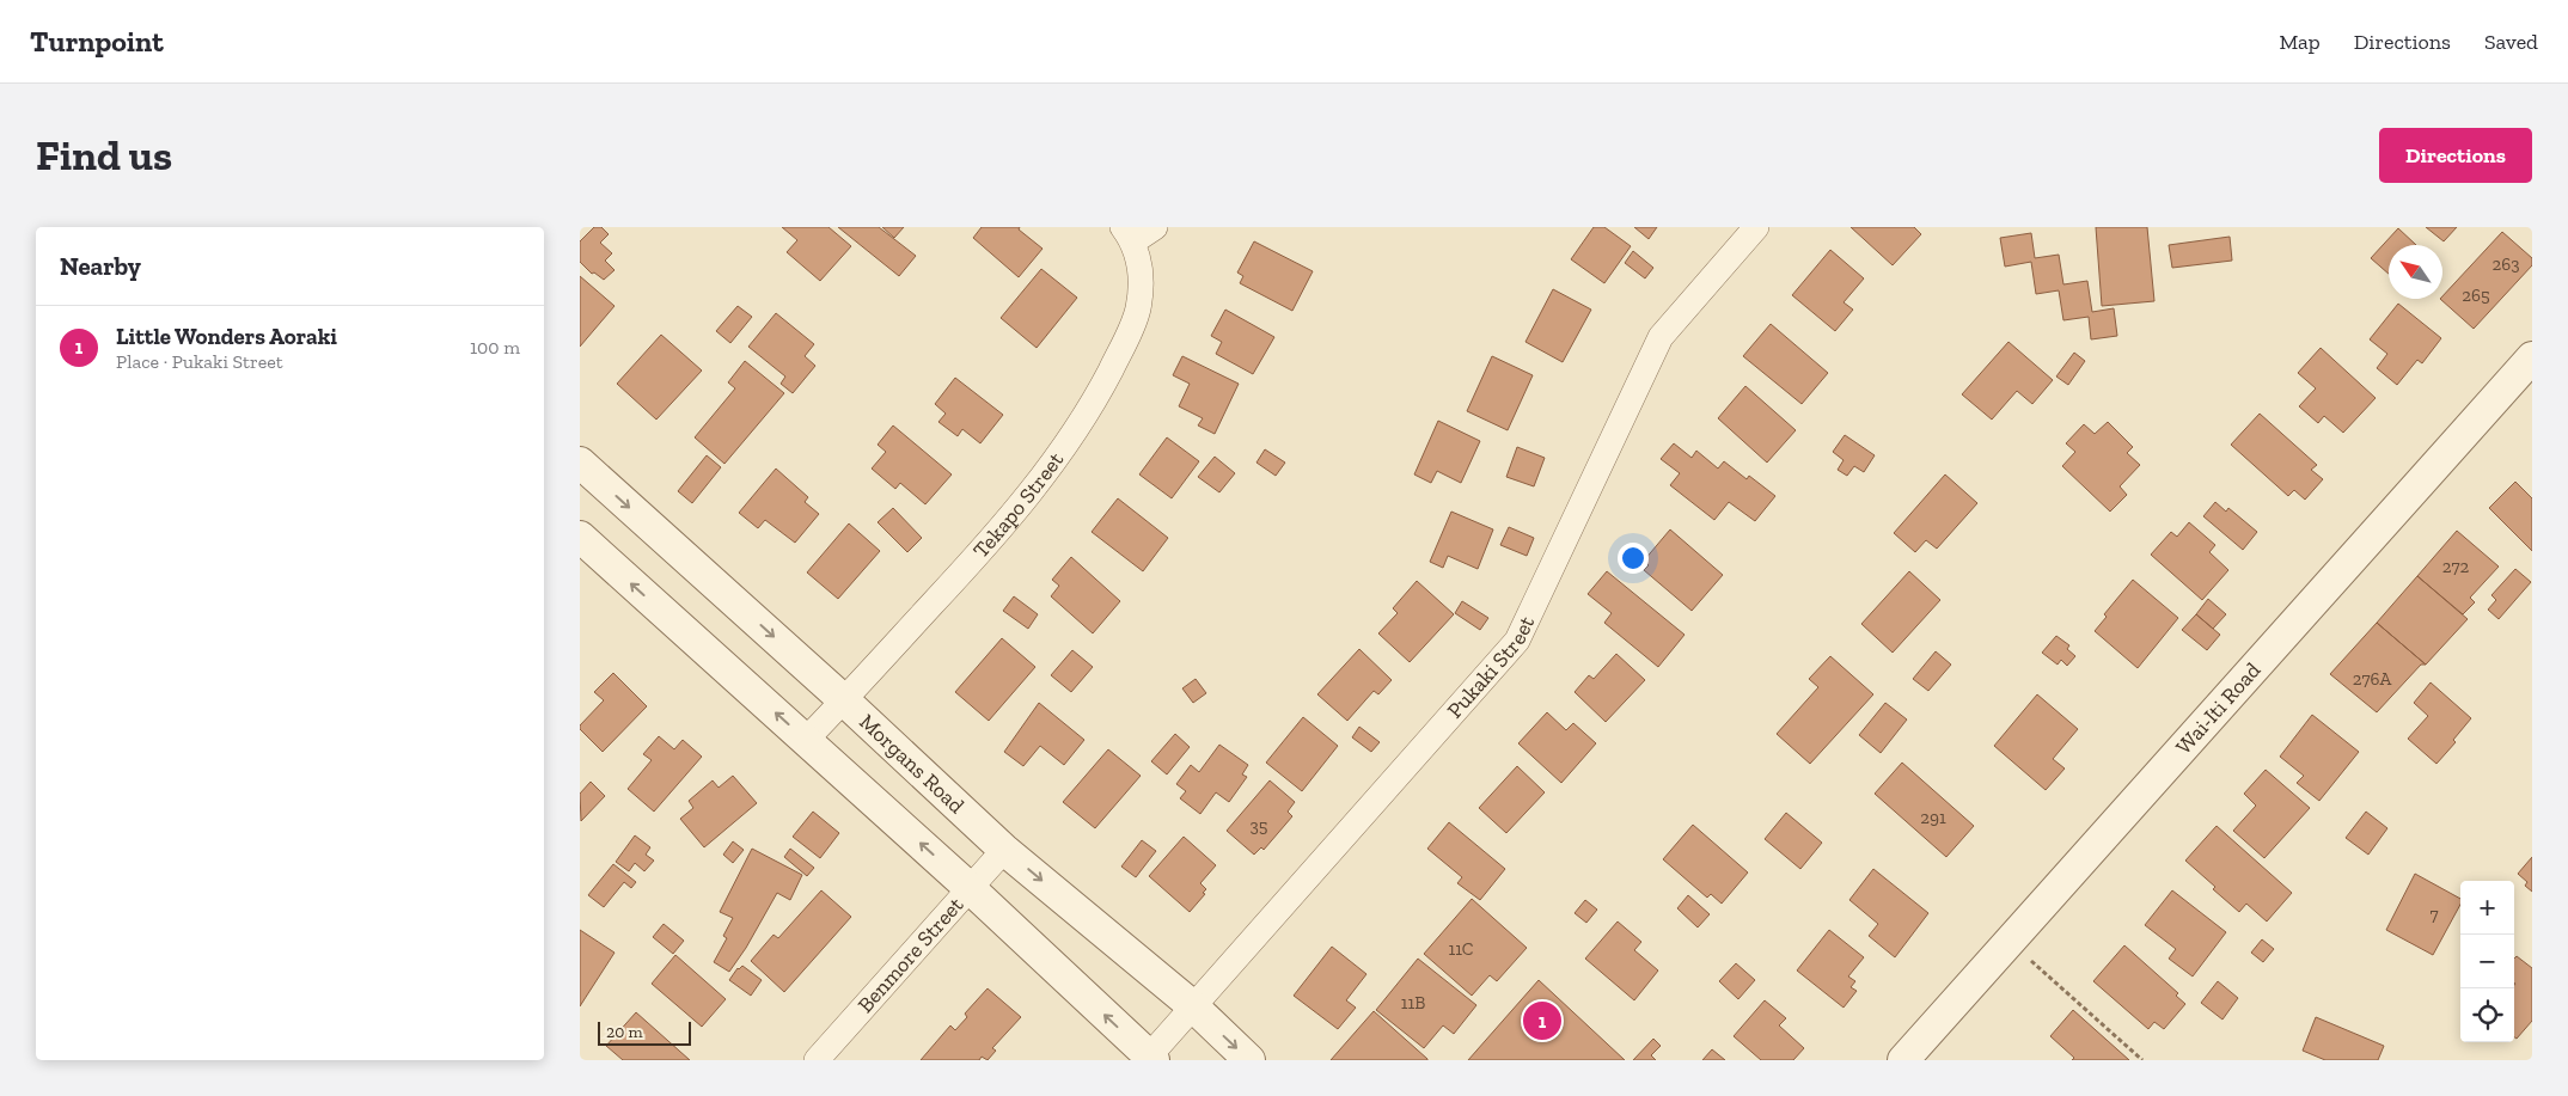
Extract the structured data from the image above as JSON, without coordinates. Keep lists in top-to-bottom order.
{
  "streets": {
    "street": [
      "Tekapo Street",
      "Pukaki Street",
      "Wai-Iti Road",
      "Morgans Road",
      "Benmore Street"
    ]
  },
  "crossings": [
    ["Tekapo Street", "Morgans Road"],
    ["Pukaki Street", "Morgans Road"],
    ["Morgans Road", "Benmore Street"]
  ],
  "house_numbers": [
    "263",
    "265",
    "272",
    "276A",
    "291",
    "35",
    "7",
    "11C",
    "11B"
  ],
  "scale_bar": "20 m",
  "north": "top left",
  "page": {
    "header": "Turnpoint",
    "nav": ["Map", "Directions", "Saved"],
    "buttons": "Directions",
    "title": "Find us",
    "heading": "Nearby",
    "list": [
      {
        "mark": "1",
        "name": "Little Wonders Aoraki",
        "note": "Place · Pukaki Street",
        "value": "100 m"
      }
    ],
    "map_buttons": ["+", "−"],
    "pins": "1",
    "scale": "20 m"
  }
}
